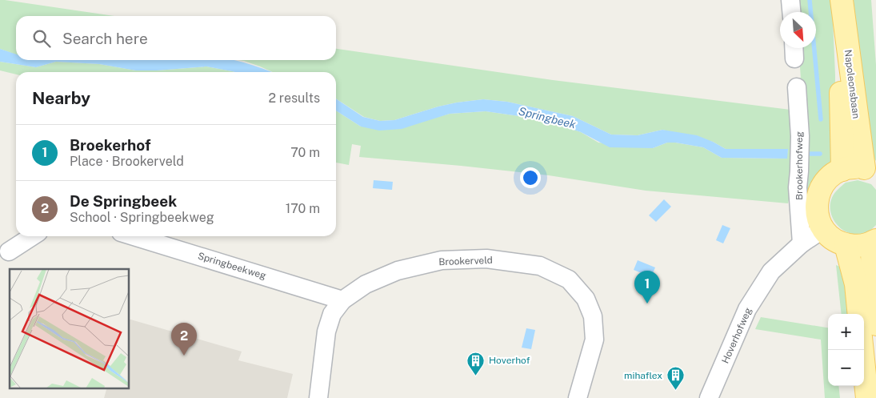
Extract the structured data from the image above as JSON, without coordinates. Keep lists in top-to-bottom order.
{
  "streets": {
    "main road": ["Napoleonsbaan"],
    "street": [
      "Brookerhofweg",
      "Brookerveld",
      "Springbeekweg",
      "Hoverhofweg"
    ]
  },
  "crossings": [
    ["Brookerhofweg", "Hoverhofweg"],
    ["Brookerveld", "Springbeekweg"]
  ],
  "water": ["Springbeek"],
  "places": {
    "building": ["Hoverhof", "mihaflex"]
  },
  "north": "bottom right",
  "page": {
    "search": "Search here",
    "heading": ["Nearby", "2 results"],
    "list": [
      {
        "mark": "1",
        "name": "Broekerhof",
        "note": "Place · Brookerveld",
        "value": "70 m"
      },
      {
        "mark": "2",
        "name": "De Springbeek",
        "note": "School · Springbeekweg",
        "value": "170 m"
      }
    ],
    "pins": ["1", "2"],
    "map_buttons": ["+", "−"]
  }
}
